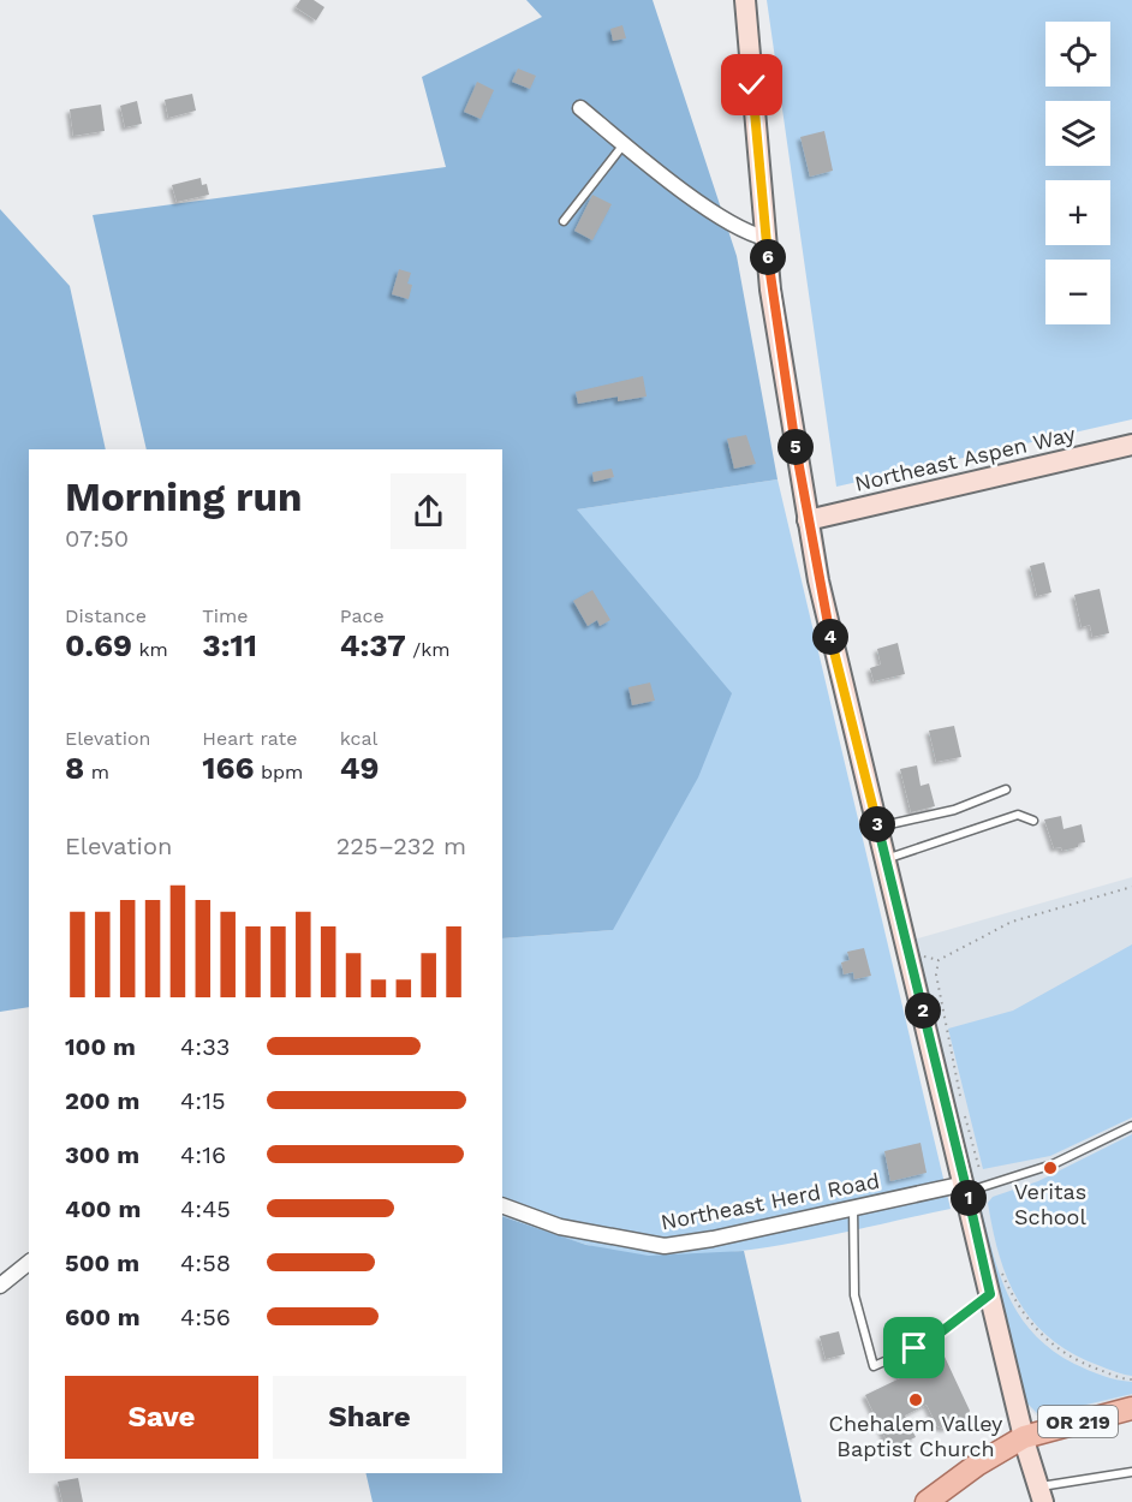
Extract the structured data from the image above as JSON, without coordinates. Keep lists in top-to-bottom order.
{
  "streets": {
    "main road": ["Northeast Aspen Way", "OR 219"],
    "street": ["Northeast Herd Road"]
  },
  "places": ["Veritas School", "Chehalem Valley Baptist Church"],
  "page": {
    "map_buttons": ["+", "−"],
    "pins": [
      "6",
      "5",
      "4",
      "3",
      "2",
      "1"
    ],
    "heading": ["Morning run", "07:50"],
    "stats": [
      ["Distance", "0.69 km"],
      ["Time", "3:11"],
      ["Pace", "4:37 /km"],
      ["Elevation", "8 m"],
      ["Heart rate", "166 bpm"],
      ["kcal", "49"]
    ],
    "chart": ["Elevation", "225–232 m"],
    "list": [
      {
        "name": "100 m",
        "note": "4:33"
      },
      {
        "name": "200 m",
        "note": "4:15"
      },
      {
        "name": "300 m",
        "note": "4:16"
      },
      {
        "name": "400 m",
        "note": "4:45"
      },
      {
        "name": "500 m",
        "note": "4:58"
      },
      {
        "name": "600 m",
        "note": "4:56"
      }
    ],
    "buttons": ["Save", "Share"]
  }
}
